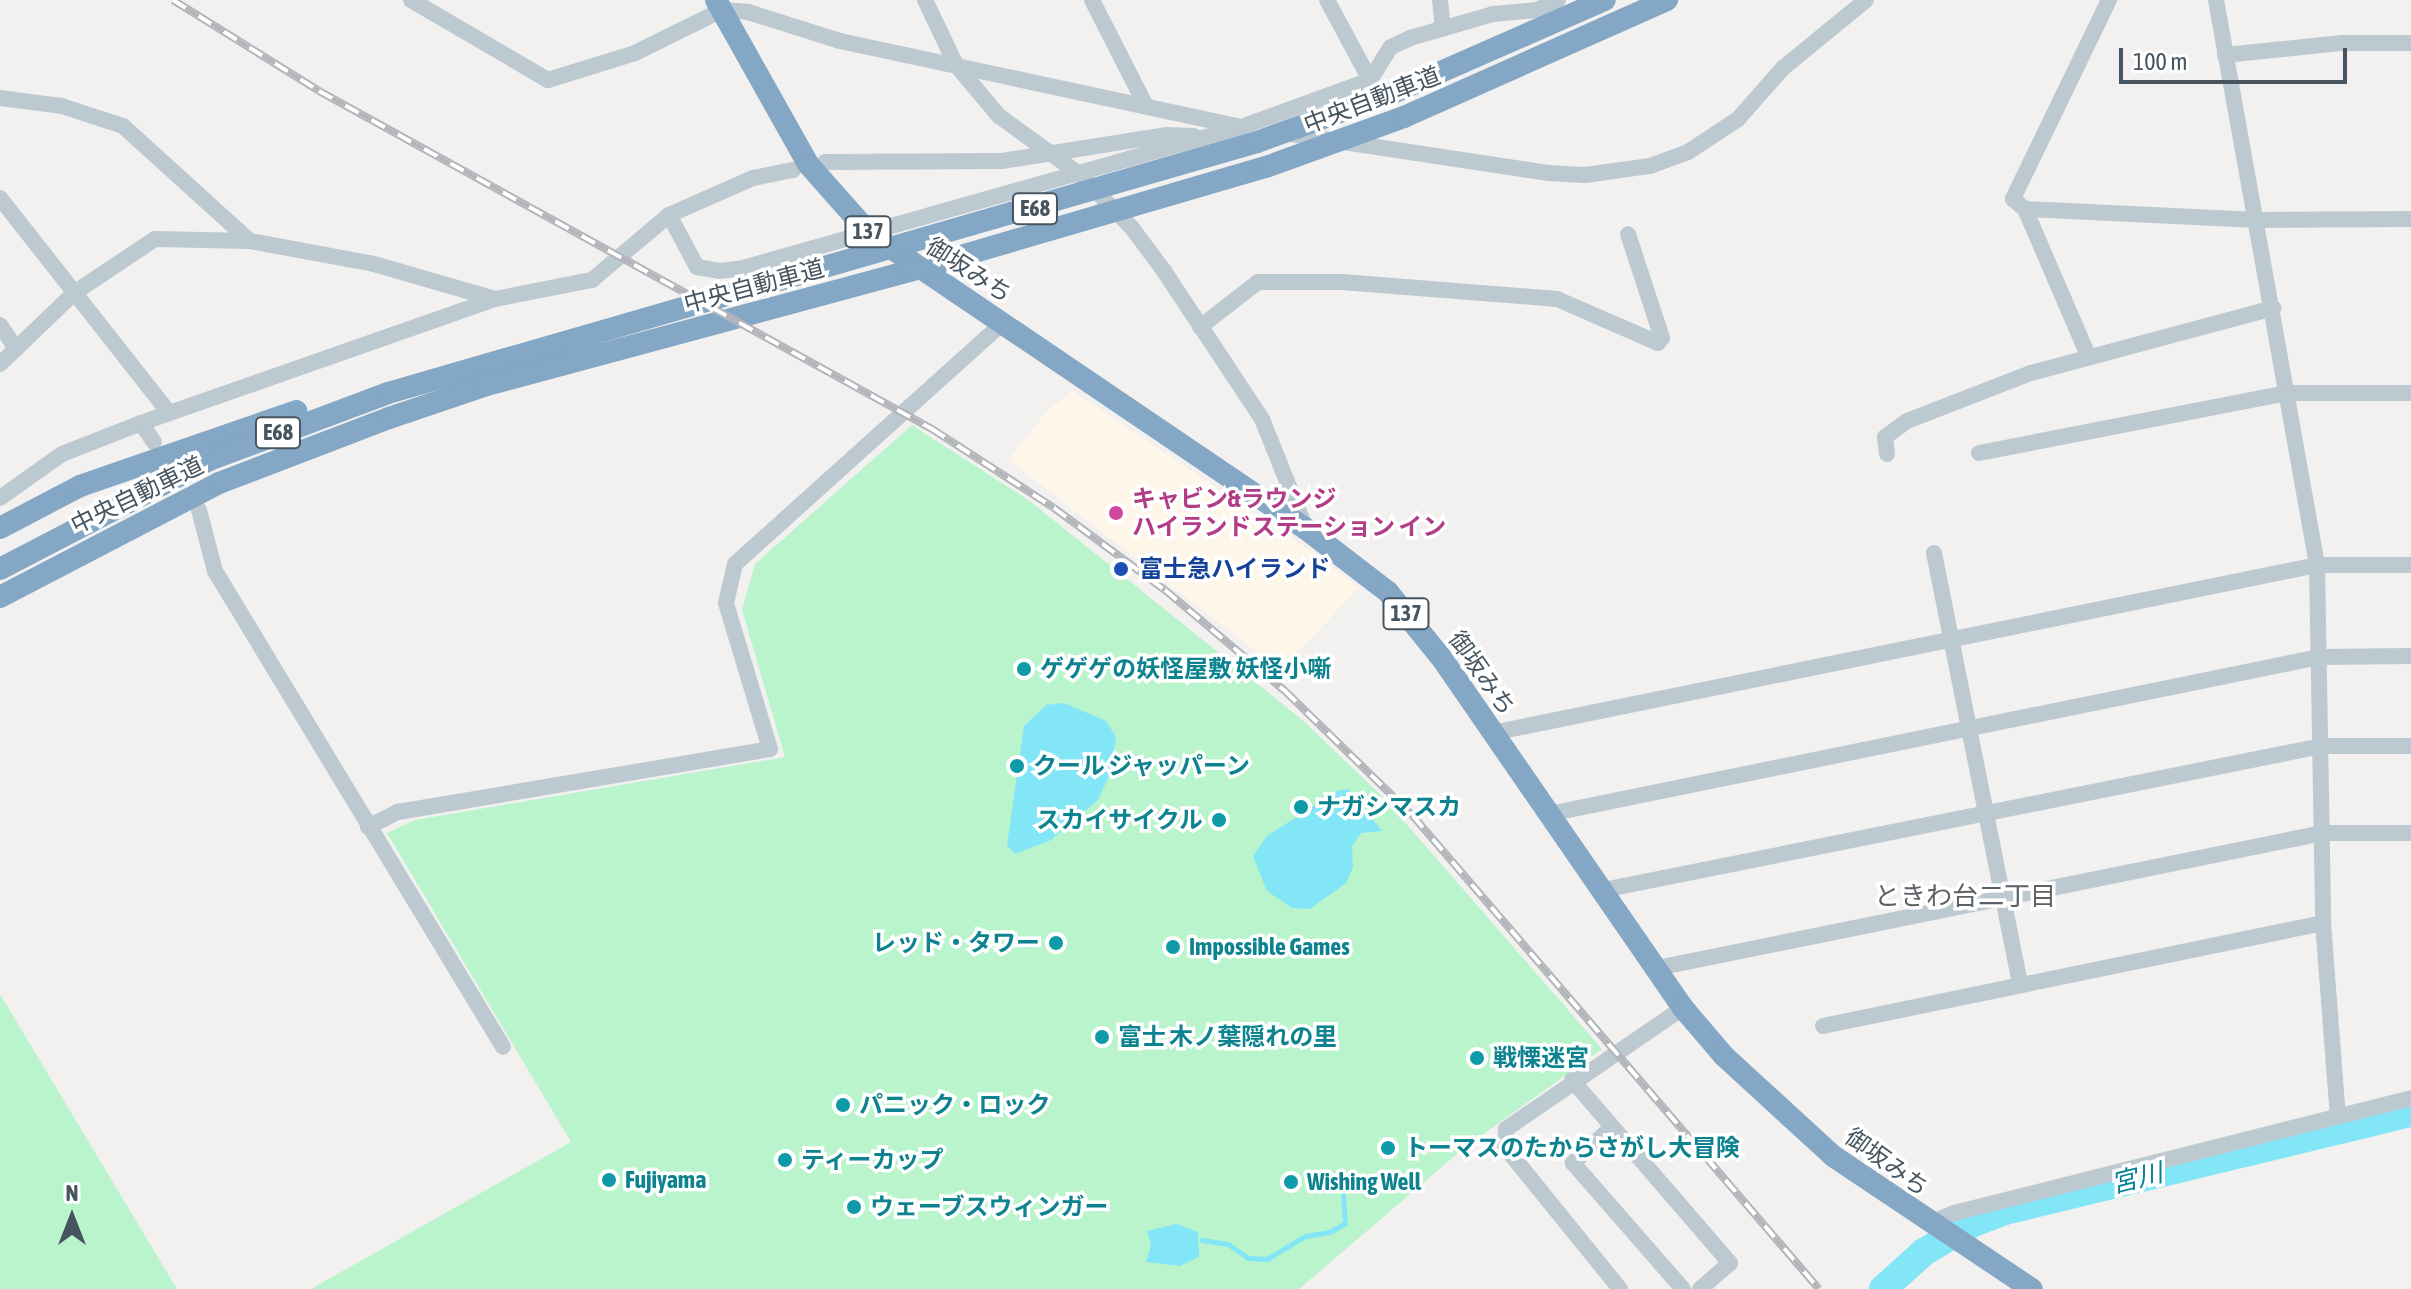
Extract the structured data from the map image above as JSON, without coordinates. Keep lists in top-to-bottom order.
{
  "streets": {
    "highway": [
      "中央自動車道",
      "E68",
      "137",
      "御坂みち"
    ]
  },
  "districts": ["ときわ台二丁目"],
  "water": ["宮川"],
  "places": [
    "キャビン&ラウンジ ハイランドステーション イン",
    "富士急ハイランド",
    "ゲゲゲの妖怪屋敷 妖怪小噺",
    "クール ジャッパーン",
    "ナガシマスカ",
    "スカイサイクル",
    "レッド・タワー",
    "Impossible Games",
    "富士 木ノ葉隠れの里",
    "戦慄迷宮",
    "パニック・ロック",
    "トーマスのたからさがし大冒険",
    "ティーカップ",
    "Fujiyama",
    "Wishing Well",
    "ウェーブスウィンガー"
  ],
  "scale_bar": "100 m",
  "north": "top"
}
